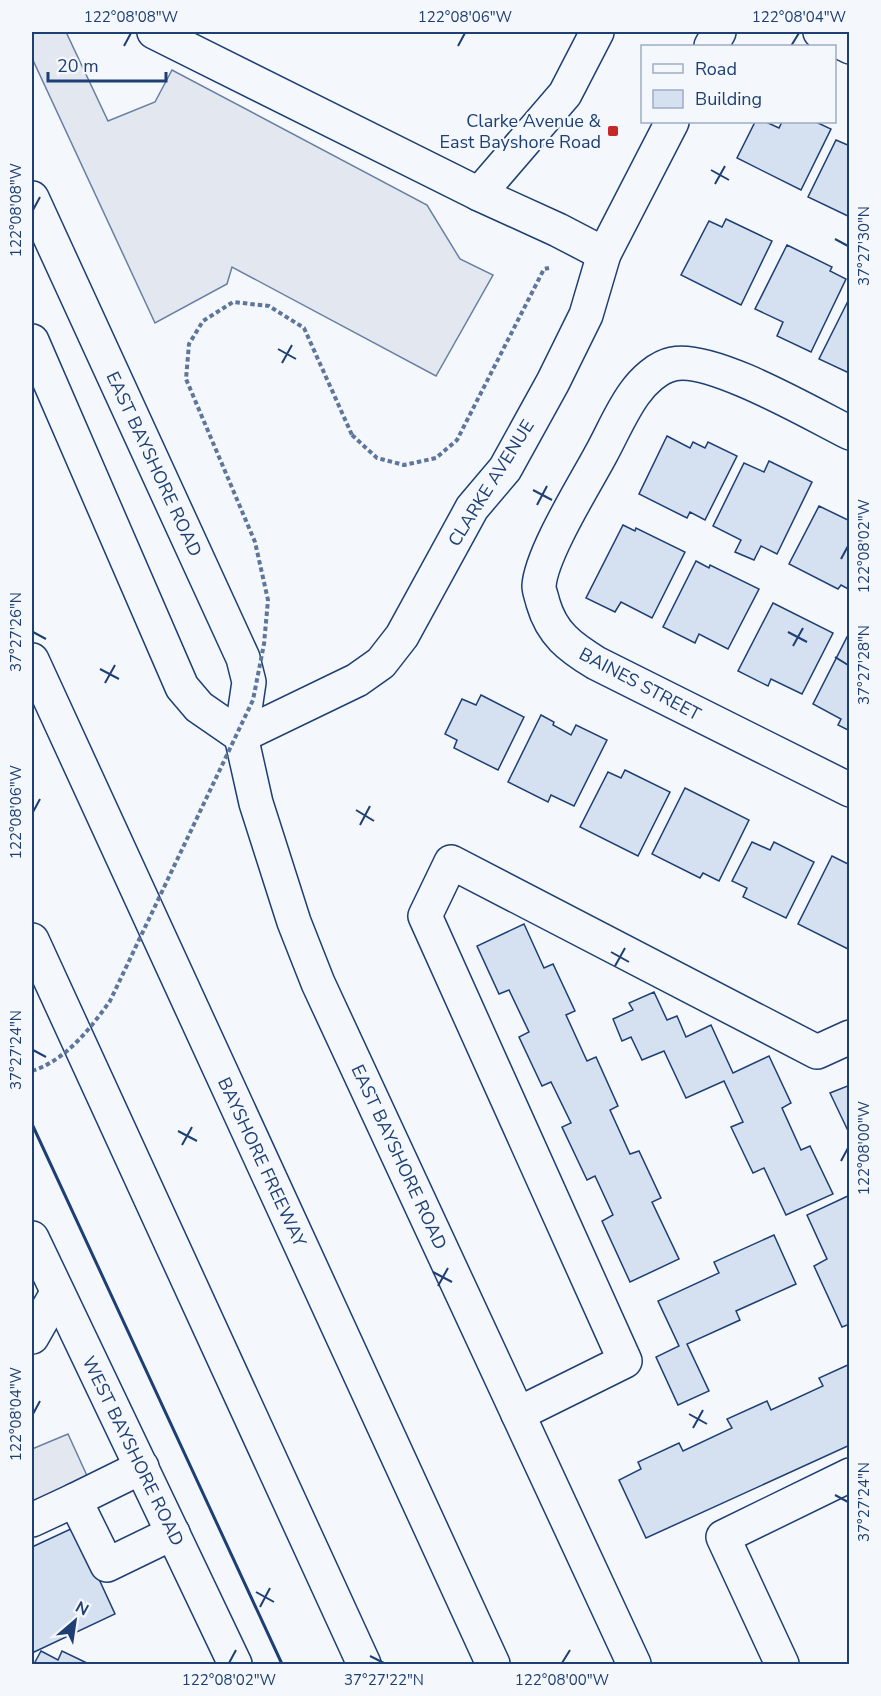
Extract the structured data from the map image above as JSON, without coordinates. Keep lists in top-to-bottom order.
{
  "streets": {
    "main road": [
      "EAST BAYSHORE ROAD",
      "CLARKE AVENUE",
      "BAINES STREET",
      "BAYSHORE FREEWAY",
      "WEST BAYSHORE ROAD"
    ]
  },
  "crossings": [
    ["EAST BAYSHORE ROAD", "CLARKE AVENUE"]
  ],
  "places": {
    "transit": ["Clarke Avenue & East Bayshore Road"]
  },
  "legend": ["Road", "Building"],
  "scale_bar": "20 m",
  "north": "top right",
  "coordinates": [
    "122°08'08\"W",
    "122°08'06\"W",
    "122°08'04\"W",
    "37°27'30\"N",
    "122°08'02\"W",
    "37°27'26\"N",
    "37°27'28\"N",
    "37°27'24\"N",
    "122°08'00\"W",
    "37°27'22\"N"
  ]
}
